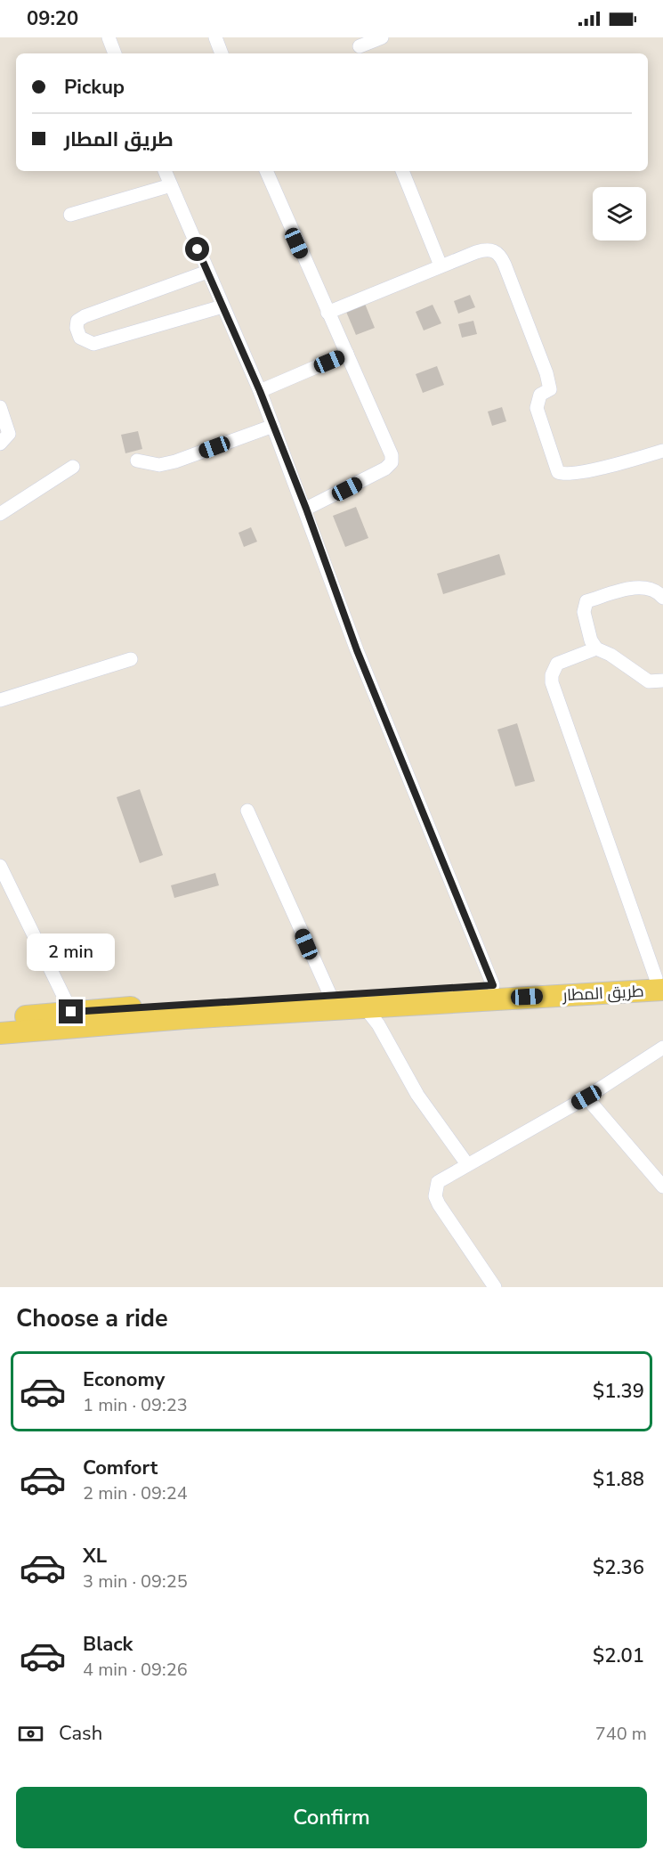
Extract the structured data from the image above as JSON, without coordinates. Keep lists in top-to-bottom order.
{
  "streets": {
    "main road": ["طريق المطار"]
  },
  "page": {
    "status": "09:20",
    "banner": ["Pickup", "طريق المطار"],
    "bubble": "2 min",
    "heading": "Choose a ride",
    "list": [
      {
        "name": "Economy",
        "note": "1 min · 09:23",
        "value": "$1.39"
      },
      {
        "name": "Comfort",
        "note": "2 min · 09:24",
        "value": "$1.88"
      },
      {
        "name": "XL",
        "note": "3 min · 09:25",
        "value": "$2.36"
      },
      {
        "name": "Black",
        "note": "4 min · 09:26",
        "value": "$2.01"
      }
    ],
    "pay": ["Cash", "740 m"],
    "buttons": "Confirm"
  }
}
